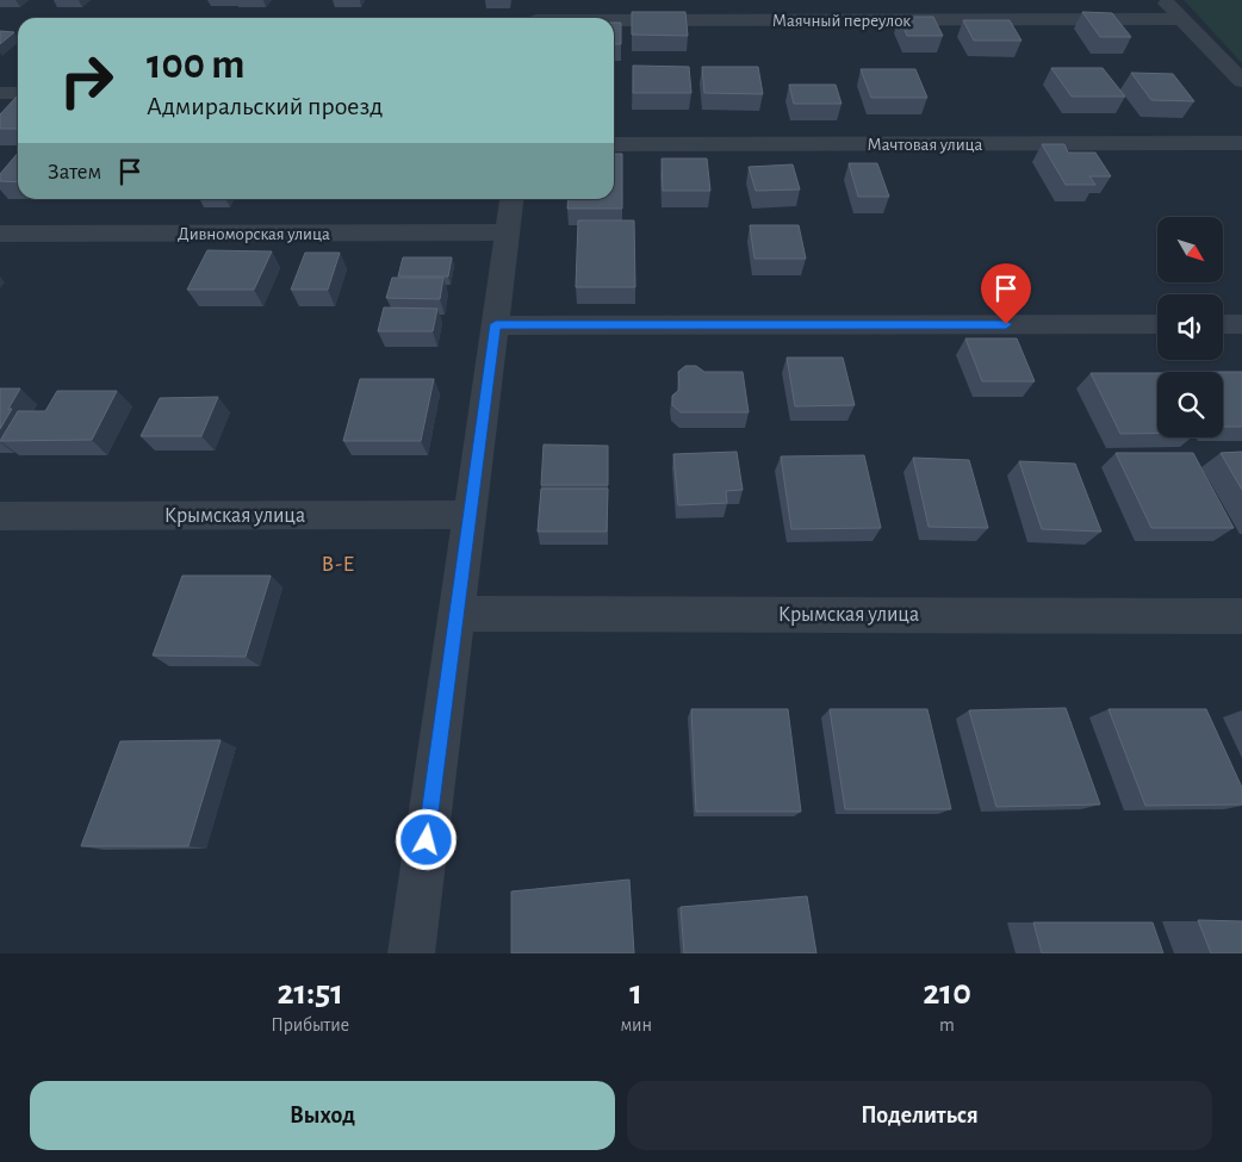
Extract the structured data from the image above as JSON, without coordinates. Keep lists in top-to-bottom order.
{
  "streets": {
    "street": [
      "Маячный переулок",
      "Мачтовая улица",
      "Дивноморская улица",
      "Крымская улица"
    ]
  },
  "districts": ["В-Е"],
  "north": "bottom right",
  "page": {
    "turn": ["100 m", "Адмиральский проезд"],
    "then": "Затем",
    "eta": [
      "21:51",
      "Прибытие",
      "1",
      "мин",
      "210",
      "m"
    ],
    "buttons": ["Выход", "Поделиться"]
  }
}
